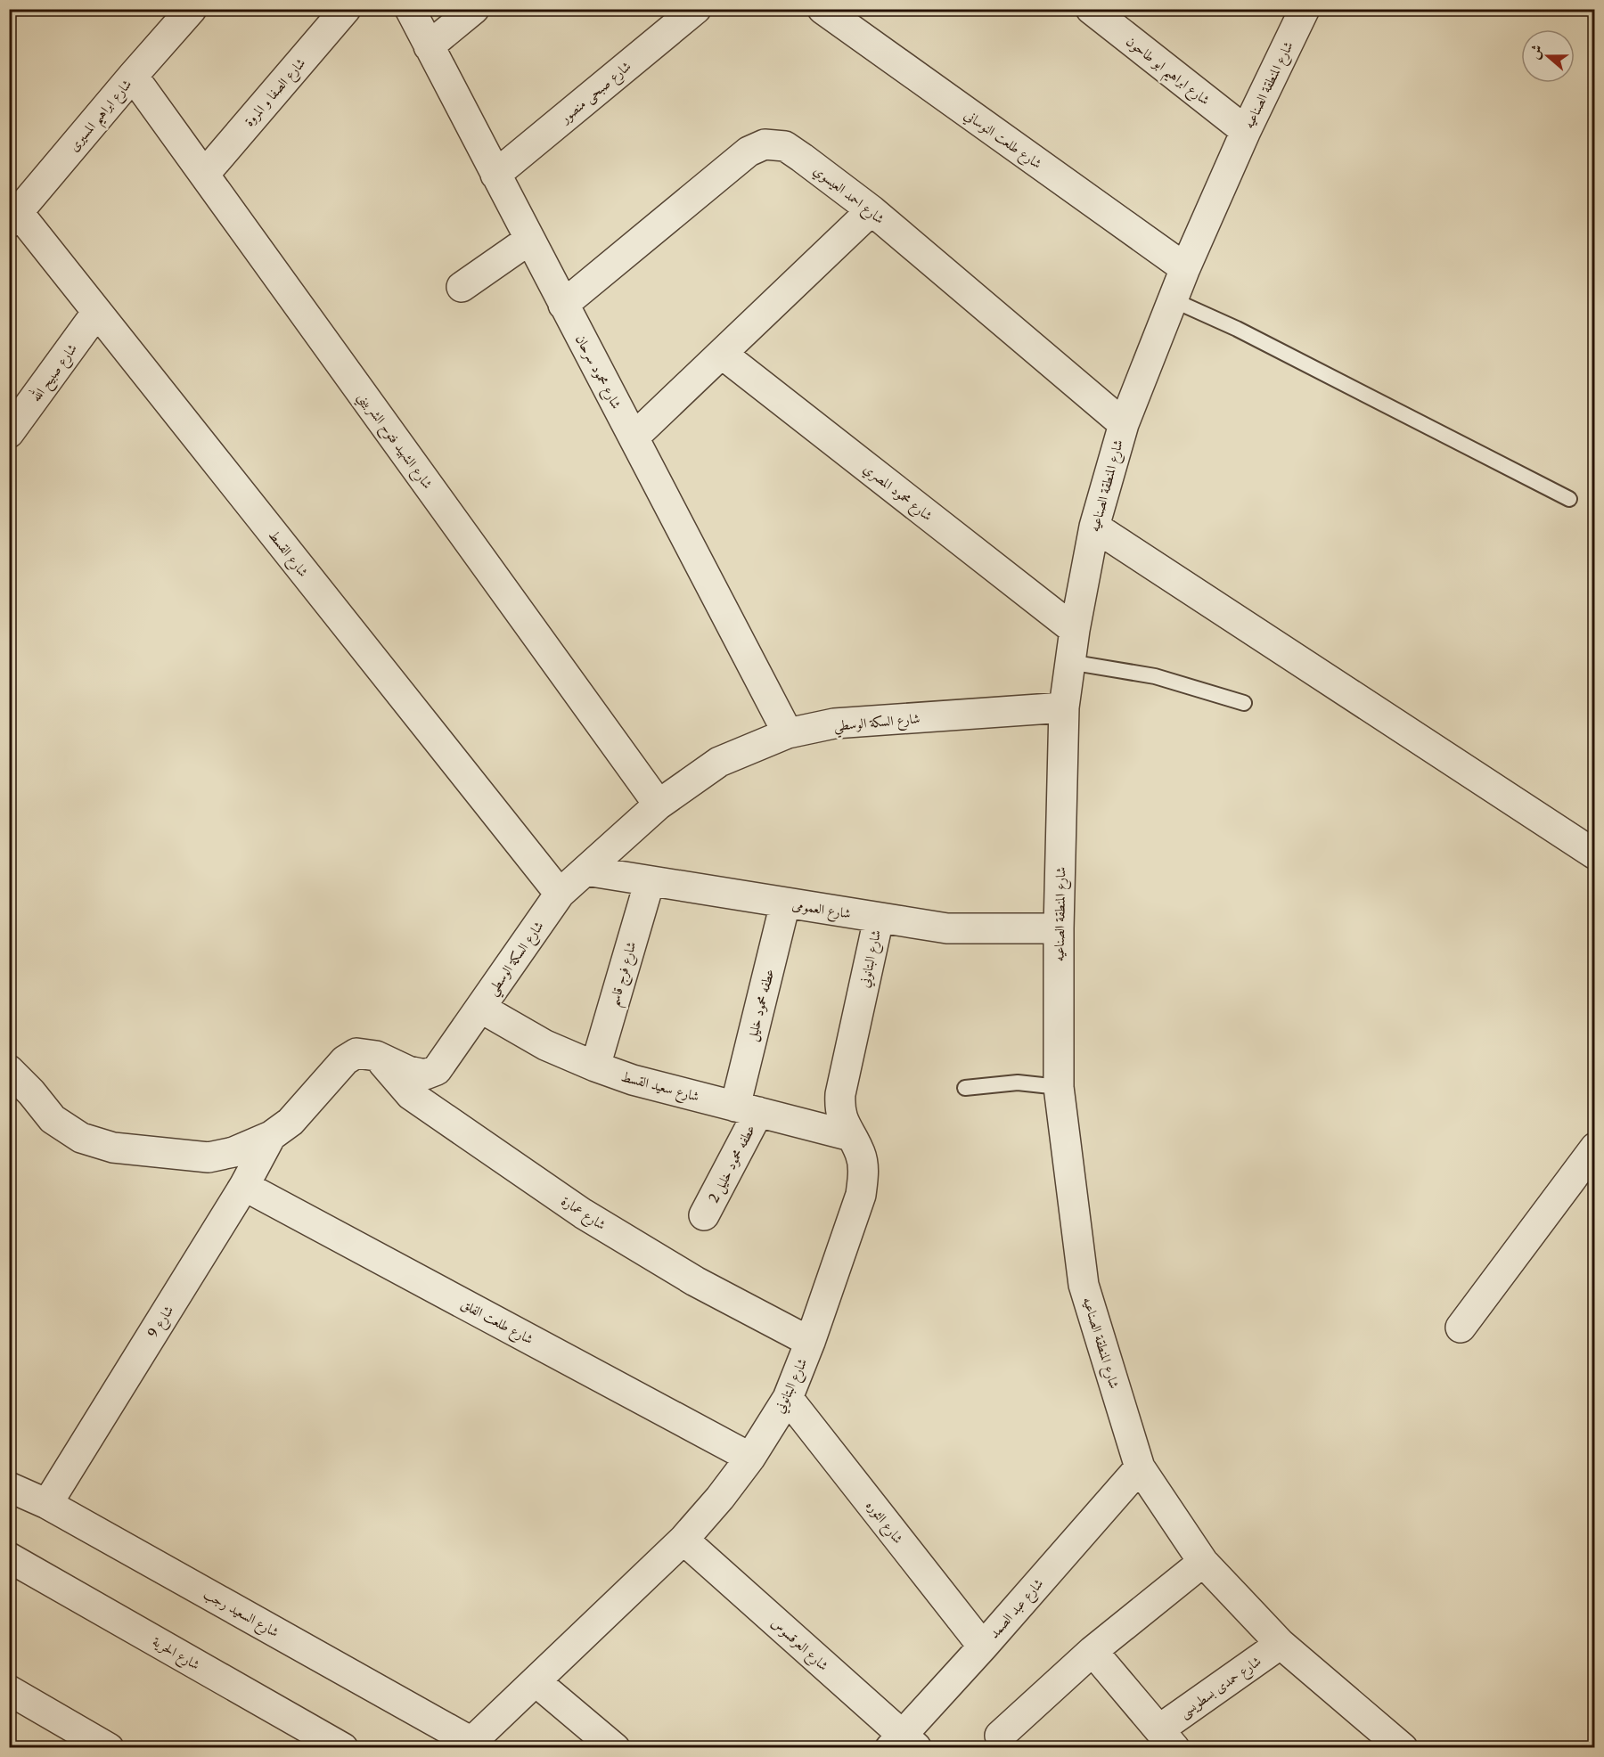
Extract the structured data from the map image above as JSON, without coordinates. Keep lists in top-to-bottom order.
{
  "streets": {
    "street": [
      "شارع ابراهيم ابو طاحون",
      "شارع المنطقة الصناعيه",
      "شارع الصفا و المروة",
      "شارع صبحى منصور",
      "شارع ابراهيم المسيرى",
      "شارع طلعت النوساني",
      "شارع احمد العيسوي",
      "شارع محمود سرحان",
      "شارع صبيح الله",
      "شارع الشهيد فتوح الشربيني",
      "شارع محمود المصري",
      "شارع القسط",
      "شارع السكة الوسطي",
      "شارع العمومى",
      "شارع البتانوني",
      "شارع فرج قاسم",
      "عطفه محمود خليل",
      "شارع سعيد القسط",
      "عطفه محمود خليل 2",
      "شارع عمارة",
      "شارع 9",
      "شارع طلعت الفلق",
      "شارع الثوره",
      "شارع عبد الصمد",
      "شارع السعيد رجب",
      "شارع العرقسوس",
      "شارع الحرية",
      "شارع حمدى بسطويسى"
    ]
  },
  "crossings": [
    ["شارع ابراهيم ابو طاحون", "شارع المنطقة الصناعيه"],
    ["شارع المنطقة الصناعيه", "شارع طلعت النوساني"],
    ["شارع المنطقة الصناعيه", "شارع احمد العيسوي"],
    ["شارع المنطقة الصناعيه", "شارع محمود المصري"],
    ["شارع المنطقة الصناعيه", "شارع السكة الوسطي"],
    ["شارع المنطقة الصناعيه", "شارع العمومى"],
    ["شارع المنطقة الصناعيه", "شارع عبد الصمد"],
    ["شارع المنطقة الصناعيه", "شارع حمدى بسطويسى"],
    ["شارع الصفا و المروة", "شارع الشهيد فتوح الشربيني"],
    ["شارع صبحى منصور", "شارع محمود سرحان"],
    ["شارع ابراهيم المسيرى", "شارع الشهيد فتوح الشربيني"],
    ["شارع ابراهيم المسيرى", "شارع القسط"],
    ["شارع احمد العيسوي", "شارع محمود سرحان"],
    ["شارع محمود سرحان", "شارع السكة الوسطي"],
    ["شارع صبيح الله", "شارع القسط"],
    ["شارع الشهيد فتوح الشربيني", "شارع السكة الوسطي"],
    ["شارع القسط", "شارع السكة الوسطي"],
    ["شارع السكة الوسطي", "شارع العمومى"],
    ["شارع السكة الوسطي", "شارع سعيد القسط"],
    ["شارع السكة الوسطي", "شارع عمارة"],
    ["شارع السكة الوسطي", "شارع 9"],
    ["شارع العمومى", "شارع البتانوني"],
    ["شارع العمومى", "شارع فرج قاسم"],
    ["شارع العمومى", "عطفه محمود خليل"],
    ["شارع البتانوني", "شارع سعيد القسط"],
    ["شارع البتانوني", "شارع عمارة"],
    ["شارع البتانوني", "شارع طلعت الفلق"],
    ["شارع البتانوني", "شارع الثوره"],
    ["شارع البتانوني", "شارع السعيد رجب"],
    ["شارع البتانوني", "شارع العرقسوس"],
    ["شارع فرج قاسم", "شارع سعيد القسط"],
    ["عطفه محمود خليل", "شارع سعيد القسط"],
    ["عطفه محمود خليل", "عطفه محمود خليل 2"],
    ["شارع سعيد القسط", "عطفه محمود خليل 2"],
    ["شارع 9", "شارع طلعت الفلق"],
    ["شارع 9", "شارع السعيد رجب"],
    ["شارع الثوره", "شارع عبد الصمد"],
    ["شارع عبد الصمد", "شارع العرقسوس"]
  ],
  "north": "left"
}
